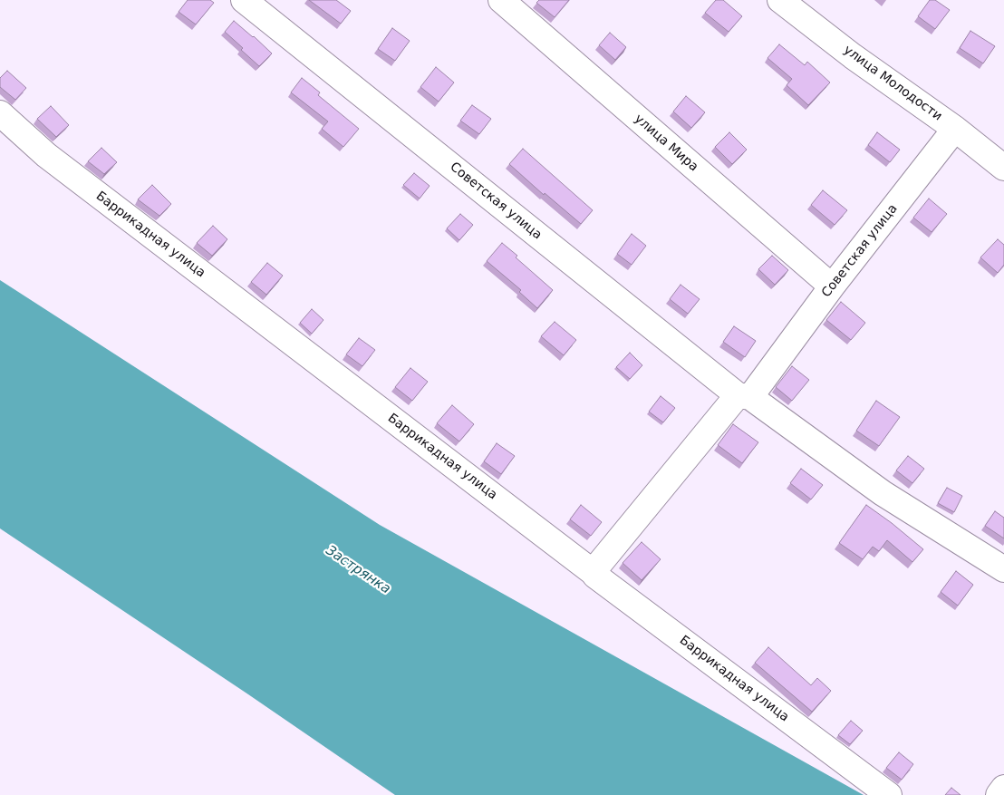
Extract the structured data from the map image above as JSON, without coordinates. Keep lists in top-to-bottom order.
{
  "streets": {
    "street": [
      "улица Молодости",
      "улица Мира",
      "Советская улица",
      "Баррикадная улица"
    ]
  },
  "crossings": [
    ["улица Молодости", "Советская улица"],
    ["улица Мира", "Советская улица"]
  ],
  "water": ["Застрянка"]
}
